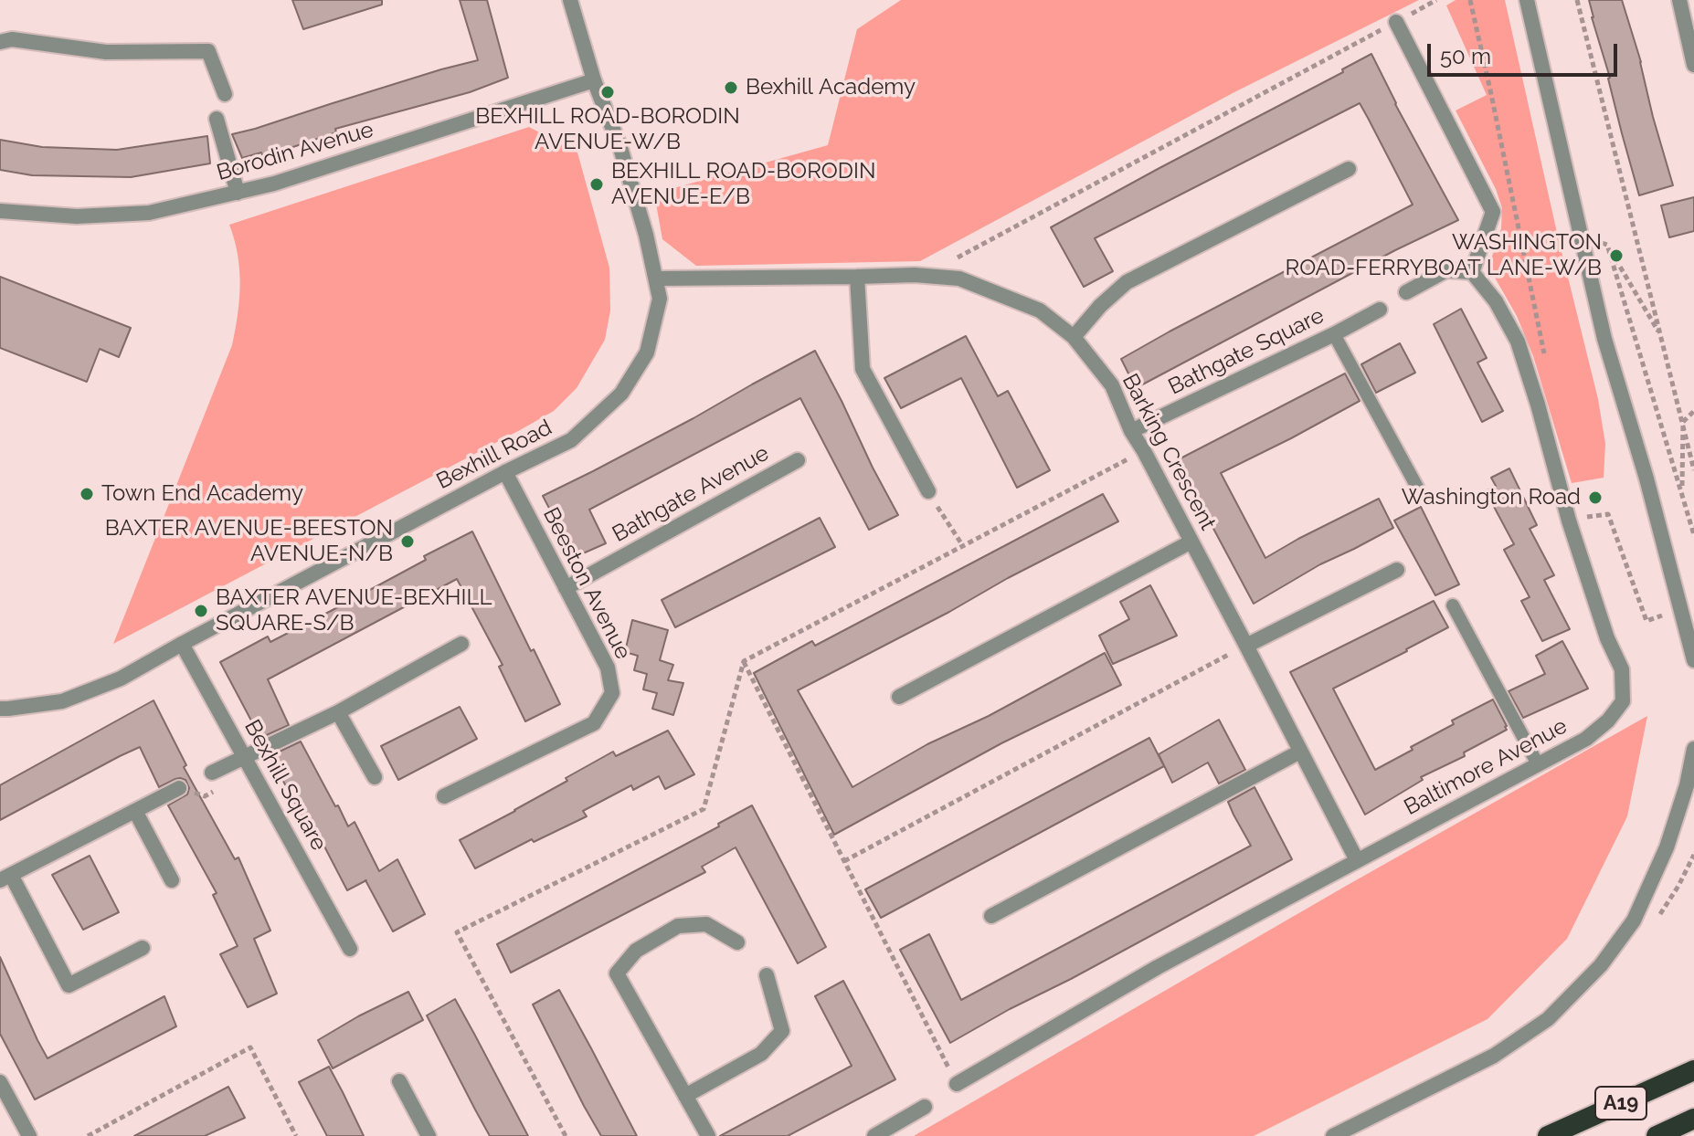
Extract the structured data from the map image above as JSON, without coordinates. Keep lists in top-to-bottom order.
{
  "streets": {
    "highway": ["A19"],
    "street": [
      "Borodin Avenue",
      "Bathgate Square",
      "Barking Crescent",
      "Bexhill Road",
      "Bathgate Avenue",
      "Beeston Avenue",
      "Baltimore Avenue",
      "Bexhill Square"
    ]
  },
  "crossings": [
    ["Borodin Avenue", "Bexhill Road"],
    ["Bathgate Square", "Barking Crescent"],
    ["Barking Crescent", "Bexhill Road"],
    ["Barking Crescent", "Baltimore Avenue"],
    ["Bexhill Road", "Beeston Avenue"],
    ["Bexhill Road", "Bexhill Square"],
    ["Bathgate Avenue", "Beeston Avenue"]
  ],
  "places": [
    "Bexhill Academy",
    "BEXHILL ROAD-BORODIN AVENUE-W/B",
    "BEXHILL ROAD-BORODIN AVENUE-E/B",
    "WASHINGTON ROAD-FERRYBOAT LANE-W/B",
    "Town End Academy",
    "Washington Road",
    "BAXTER AVENUE-BEESTON AVENUE-N/B",
    "BAXTER AVENUE-BEXHILL SQUARE-S/B"
  ],
  "scale_bar": "50 m"
}
